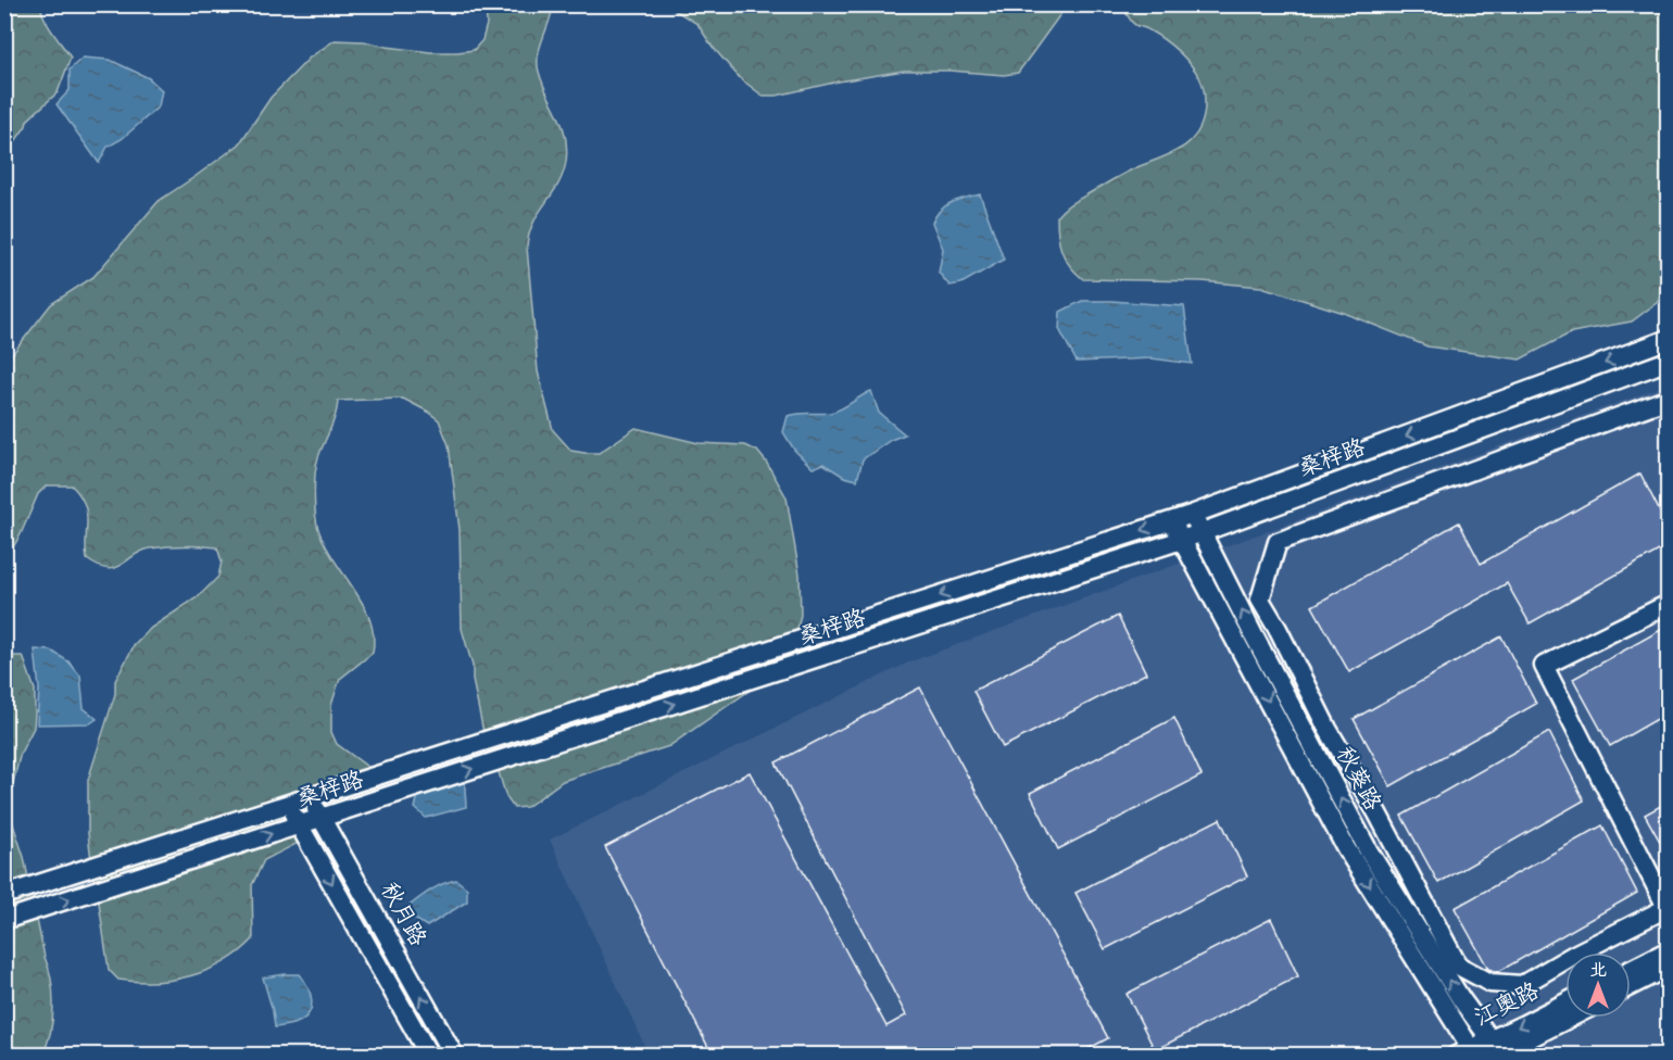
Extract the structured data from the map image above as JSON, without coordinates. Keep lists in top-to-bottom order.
{
  "streets": {
    "street": [
      "桑梓路",
      "秋葵路",
      "秋月路",
      "江奥路"
    ]
  },
  "crossings": [
    ["桑梓路", "秋葵路"],
    ["桑梓路", "秋月路"],
    ["秋葵路", "江奥路"]
  ],
  "north": "top"
}
